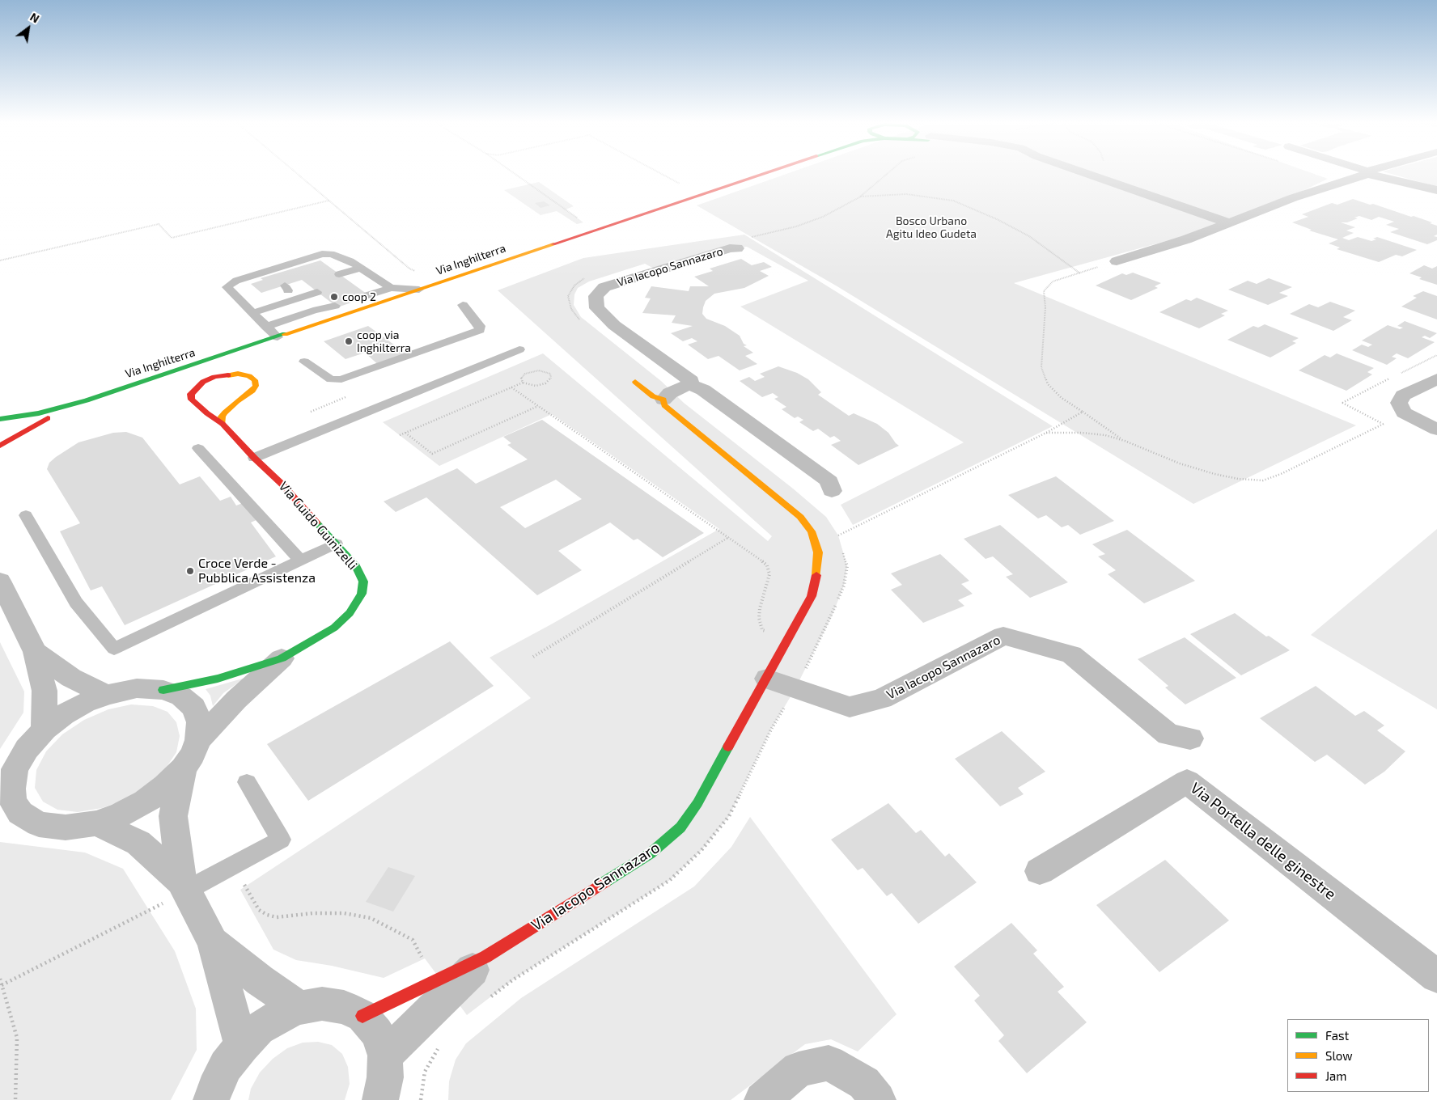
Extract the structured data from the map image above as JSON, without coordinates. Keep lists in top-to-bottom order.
{
  "streets": {
    "main road": ["Via Inghilterra", "Via Iacopo Sannazaro", "Via Guido Guinizelli"],
    "street": ["Via Portella delle ginestre"]
  },
  "parks": ["Bosco Urbano Agitu Ideo Gudeta"],
  "places": ["coop 2", "coop via Inghilterra", "Croce Verde - Pubblica Assistenza"],
  "legend": ["Fast", "Slow", "Jam"],
  "north": "top right"
}
